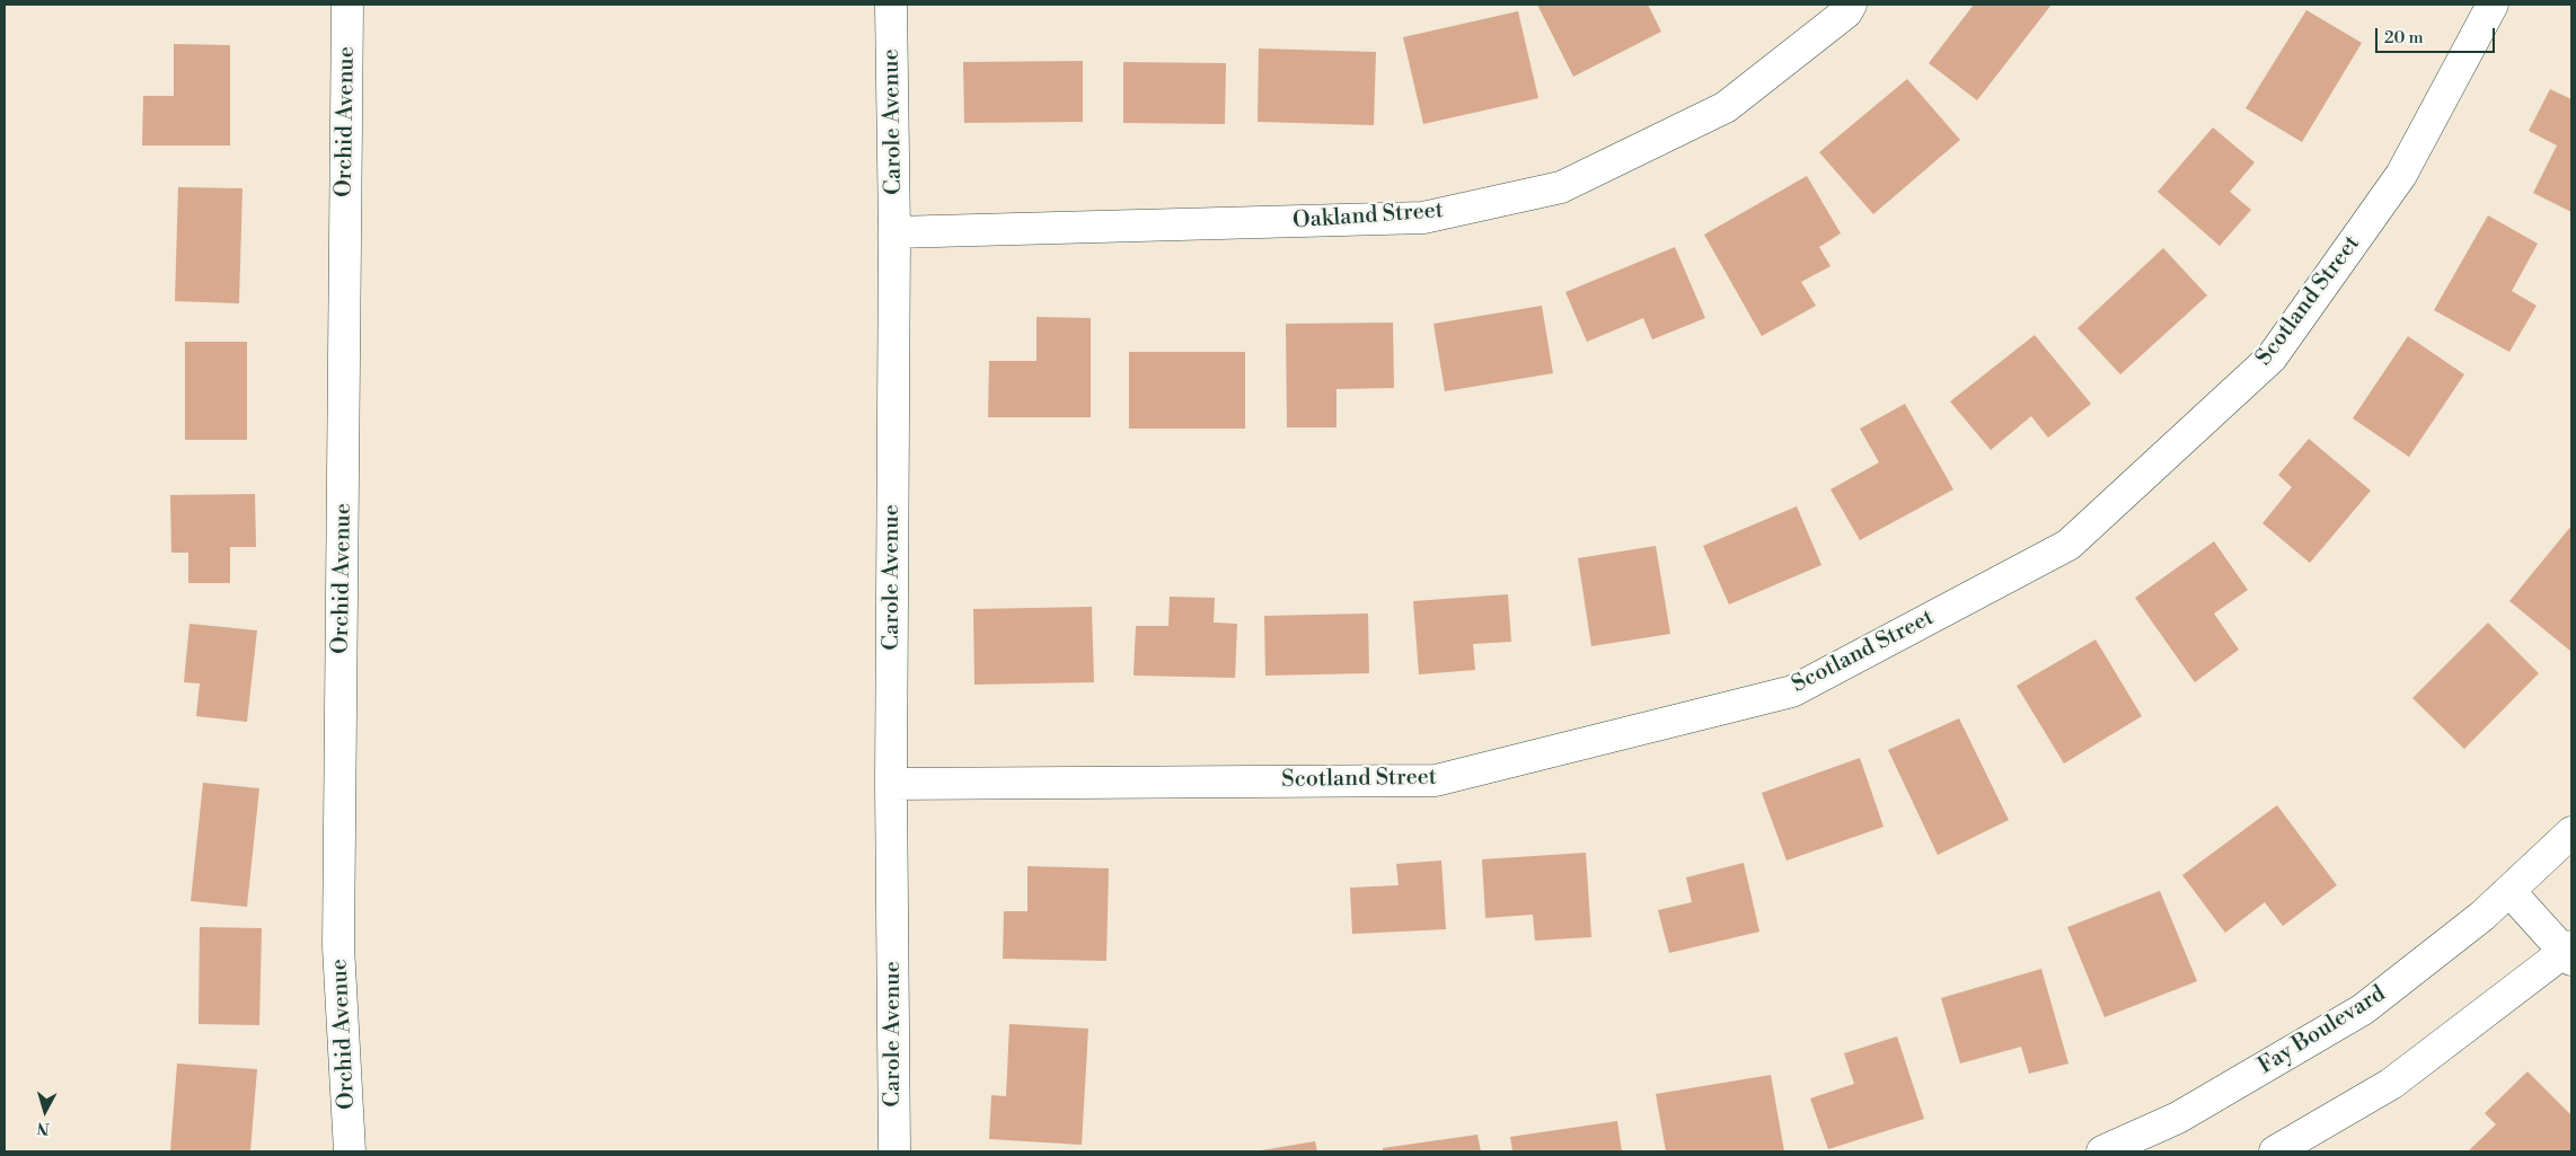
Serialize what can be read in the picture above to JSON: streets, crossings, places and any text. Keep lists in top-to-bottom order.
{
  "streets": {
    "street": [
      "Orchid Avenue",
      "Carole Avenue",
      "Oakland Street",
      "Scotland Street",
      "Fay Boulevard"
    ]
  },
  "crossings": [
    ["Carole Avenue", "Oakland Street"],
    ["Carole Avenue", "Scotland Street"]
  ],
  "scale_bar": "20 m",
  "north": "bottom"
}
